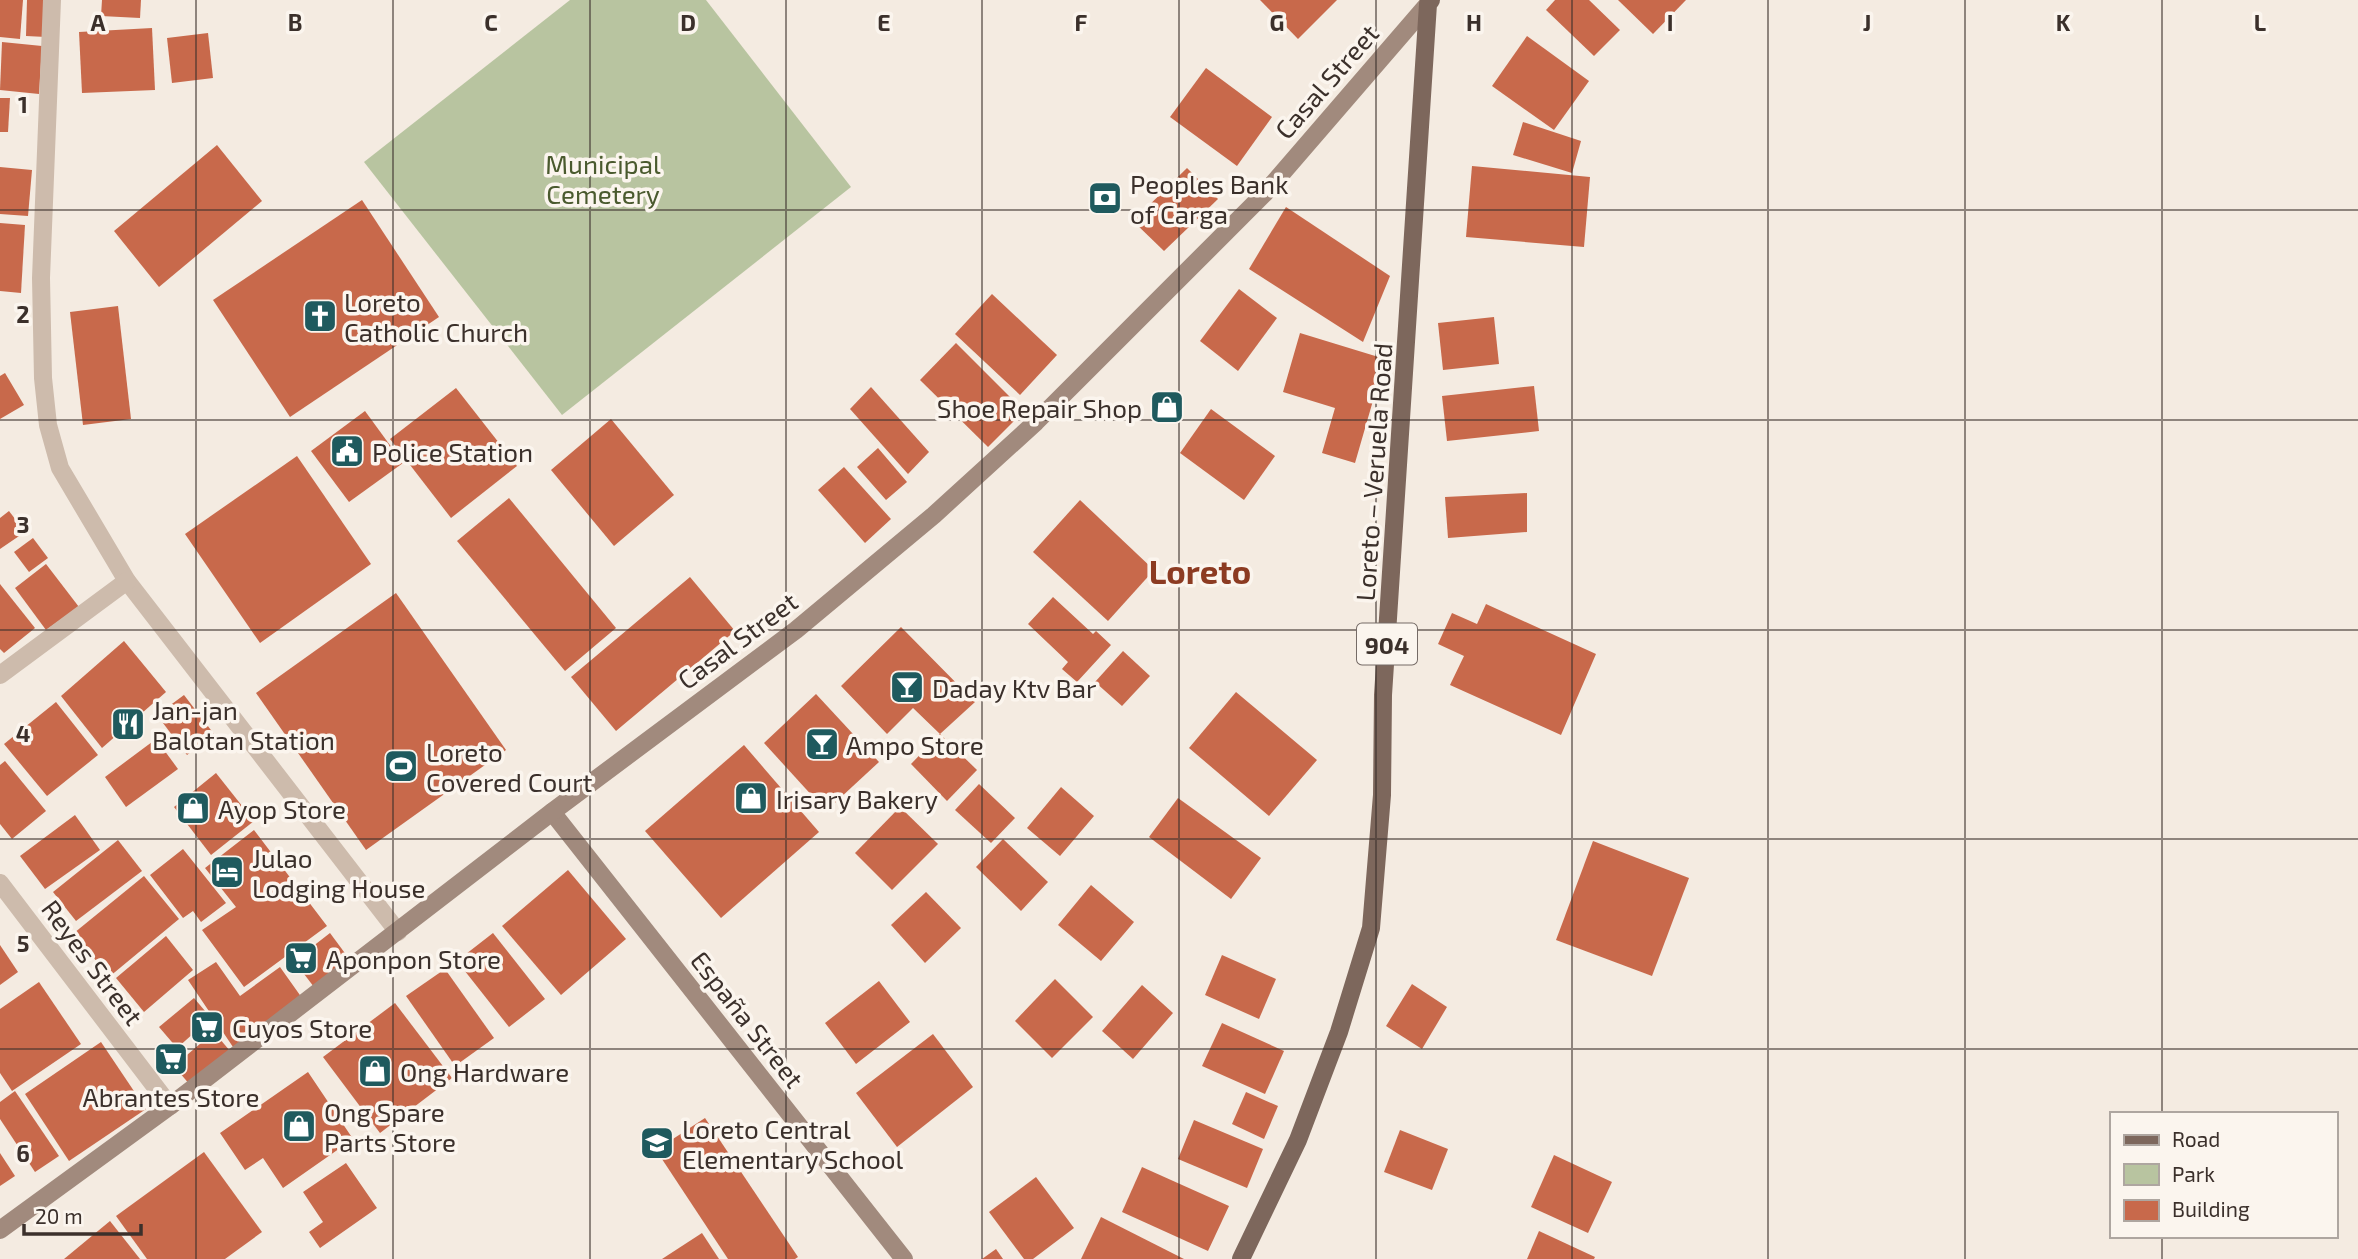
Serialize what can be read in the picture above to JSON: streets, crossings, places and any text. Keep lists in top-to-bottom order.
{
  "streets": {
    "main road": ["Loreto – Veruela Road", "904"],
    "street": ["Casal Street", "Reyes Street", "España Street"]
  },
  "crossings": [
    ["Casal Street", "Loreto – Veruela Road"],
    ["Casal Street", "Reyes Street"],
    ["Casal Street", "España Street"]
  ],
  "districts": ["Loreto"],
  "parks": ["Municipal Cemetery"],
  "places": {
    "bank": ["Peoples Bank of Carga"],
    "church": ["Loreto Catholic Church"],
    "shop": [
      "Shoe Repair Shop",
      "Irisary Bakery",
      "Ayop Store",
      "Ong Hardware",
      "Ong Spare Parts Store"
    ],
    "public building": ["Police Station"],
    "bar": ["Daday Ktv Bar", "Ampo Store"],
    "restaurant": ["Jan-jan Balotan Station"],
    "sports": ["Loreto Covered Court"],
    "hotel": ["Julao Lodging House"],
    "supermarket": ["Aponpon Store", "Cuyos Store", "Abrantes Store"],
    "school or university": ["Loreto Central Elementary School"]
  },
  "legend": ["Road", "Park", "Building"],
  "scale_bar": "20 m",
  "grid": {
    "columns": [
      "A",
      "B",
      "C",
      "D",
      "E",
      "F",
      "G",
      "H",
      "I",
      "J",
      "K",
      "L"
    ],
    "rows": [
      "1",
      "2",
      "3",
      "4",
      "5",
      "6"
    ]
  }
}
